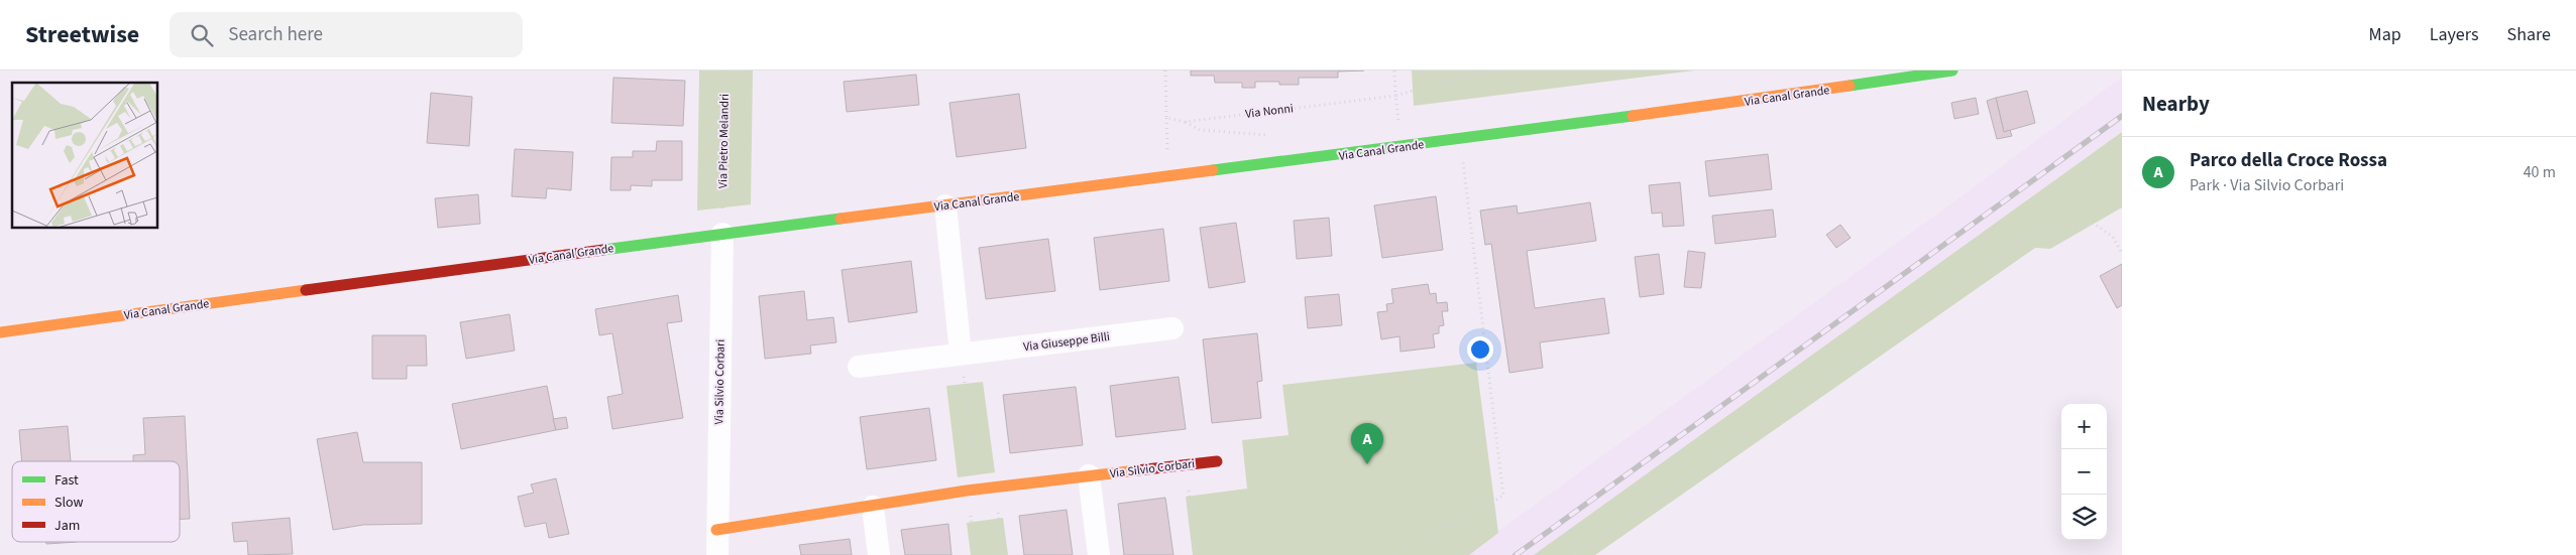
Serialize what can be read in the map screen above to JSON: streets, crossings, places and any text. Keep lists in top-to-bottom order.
{
  "streets": {
    "main road": ["Via Canal Grande", "Via Silvio Corbari"],
    "street": ["Via Giuseppe Billi"],
    "path": ["Via Nonni", "Via Pietro Melandri"]
  },
  "crossings": [
    ["Via Canal Grande", "Via Silvio Corbari"]
  ],
  "legend": ["Fast", "Slow", "Jam"],
  "page": {
    "header": "Streetwise",
    "search": "Search here",
    "nav": ["Map", "Layers", "Share"],
    "heading": "Nearby",
    "list": [
      {
        "mark": "A",
        "name": "Parco della Croce Rossa",
        "note": "Park · Via Silvio Corbari",
        "value": "40 m"
      }
    ],
    "map_buttons": ["+", "−"],
    "pins": "A"
  }
}
